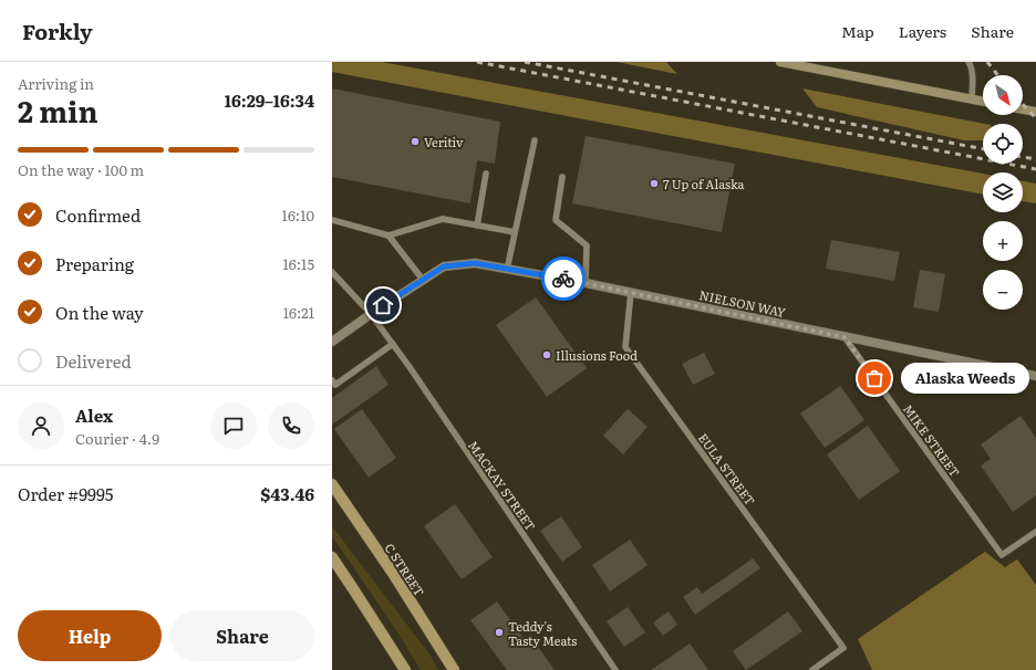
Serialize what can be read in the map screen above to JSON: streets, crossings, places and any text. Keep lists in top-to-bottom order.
{
  "streets": {
    "main road": ["C STREET"],
    "street": ["NIELSON WAY"],
    "lane": ["MIKE STREET", "EULA STREET", "MACKAY STREET"]
  },
  "crossings": [
    ["NIELSON WAY", "MIKE STREET"],
    ["NIELSON WAY", "EULA STREET"]
  ],
  "places": [
    "Veritiv",
    "7 Up of Alaska",
    "Illusions Food",
    "Alaska Weeds",
    "Teddy's Tasty Meats"
  ],
  "north": "bottom right",
  "page": {
    "header": "Forkly",
    "nav": ["Map", "Layers", "Share"],
    "heading": ["2 min", "Arriving in", "16:29–16:34"],
    "panel": [
      "Alex",
      "Courier · 4.9",
      "Order #9995",
      "$43.46"
    ],
    "map_buttons": ["+", "−"],
    "bar": "On the way · 100 m",
    "list": [
      ["Confirmed", "16:10"],
      ["Preparing", "16:15"],
      ["On the way", "16:21"],
      "Delivered"
    ],
    "bubble": "Alaska Weeds",
    "buttons": ["Help", "Share"]
  }
}
